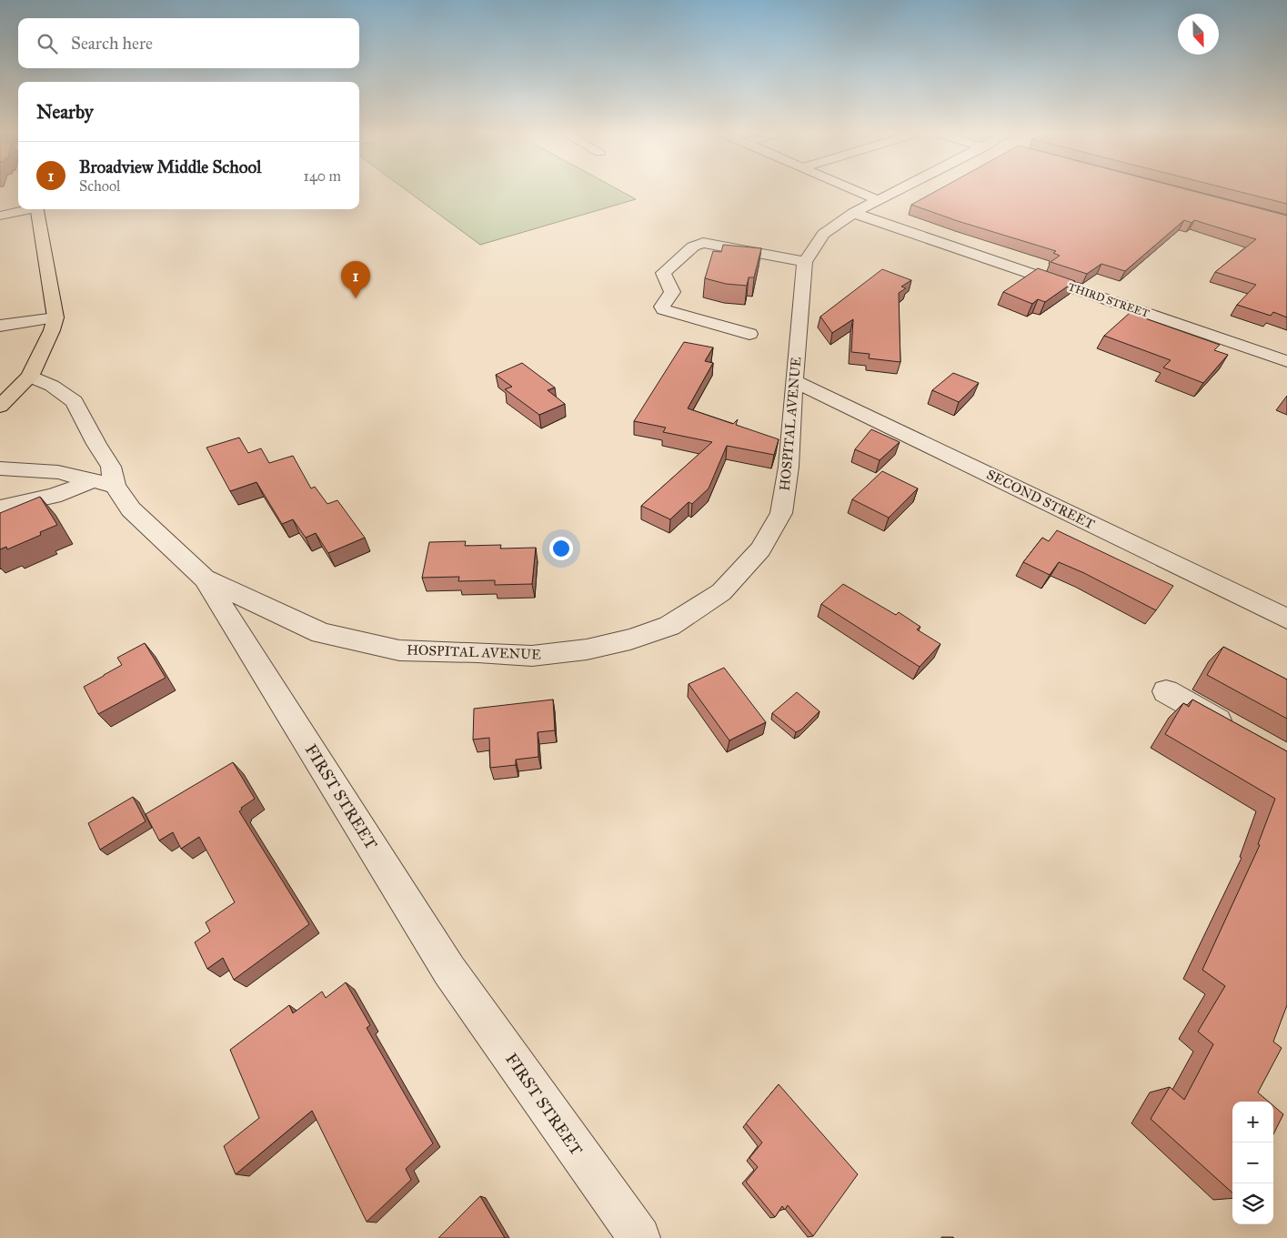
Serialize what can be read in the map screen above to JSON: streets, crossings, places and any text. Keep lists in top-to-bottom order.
{
  "streets": {
    "street": [
      "THIRD STREET",
      "HOSPITAL AVENUE",
      "SECOND STREET",
      "FIRST STREET"
    ]
  },
  "crossings": [
    ["THIRD STREET", "HOSPITAL AVENUE"],
    ["HOSPITAL AVENUE", "SECOND STREET"],
    ["HOSPITAL AVENUE", "FIRST STREET"]
  ],
  "north": "bottom",
  "page": {
    "search": "Search here",
    "heading": "Nearby",
    "list": [
      {
        "mark": "1",
        "name": "Broadview Middle School",
        "note": "School",
        "value": "140 m"
      }
    ],
    "pins": "1",
    "map_buttons": ["+", "−"]
  }
}
